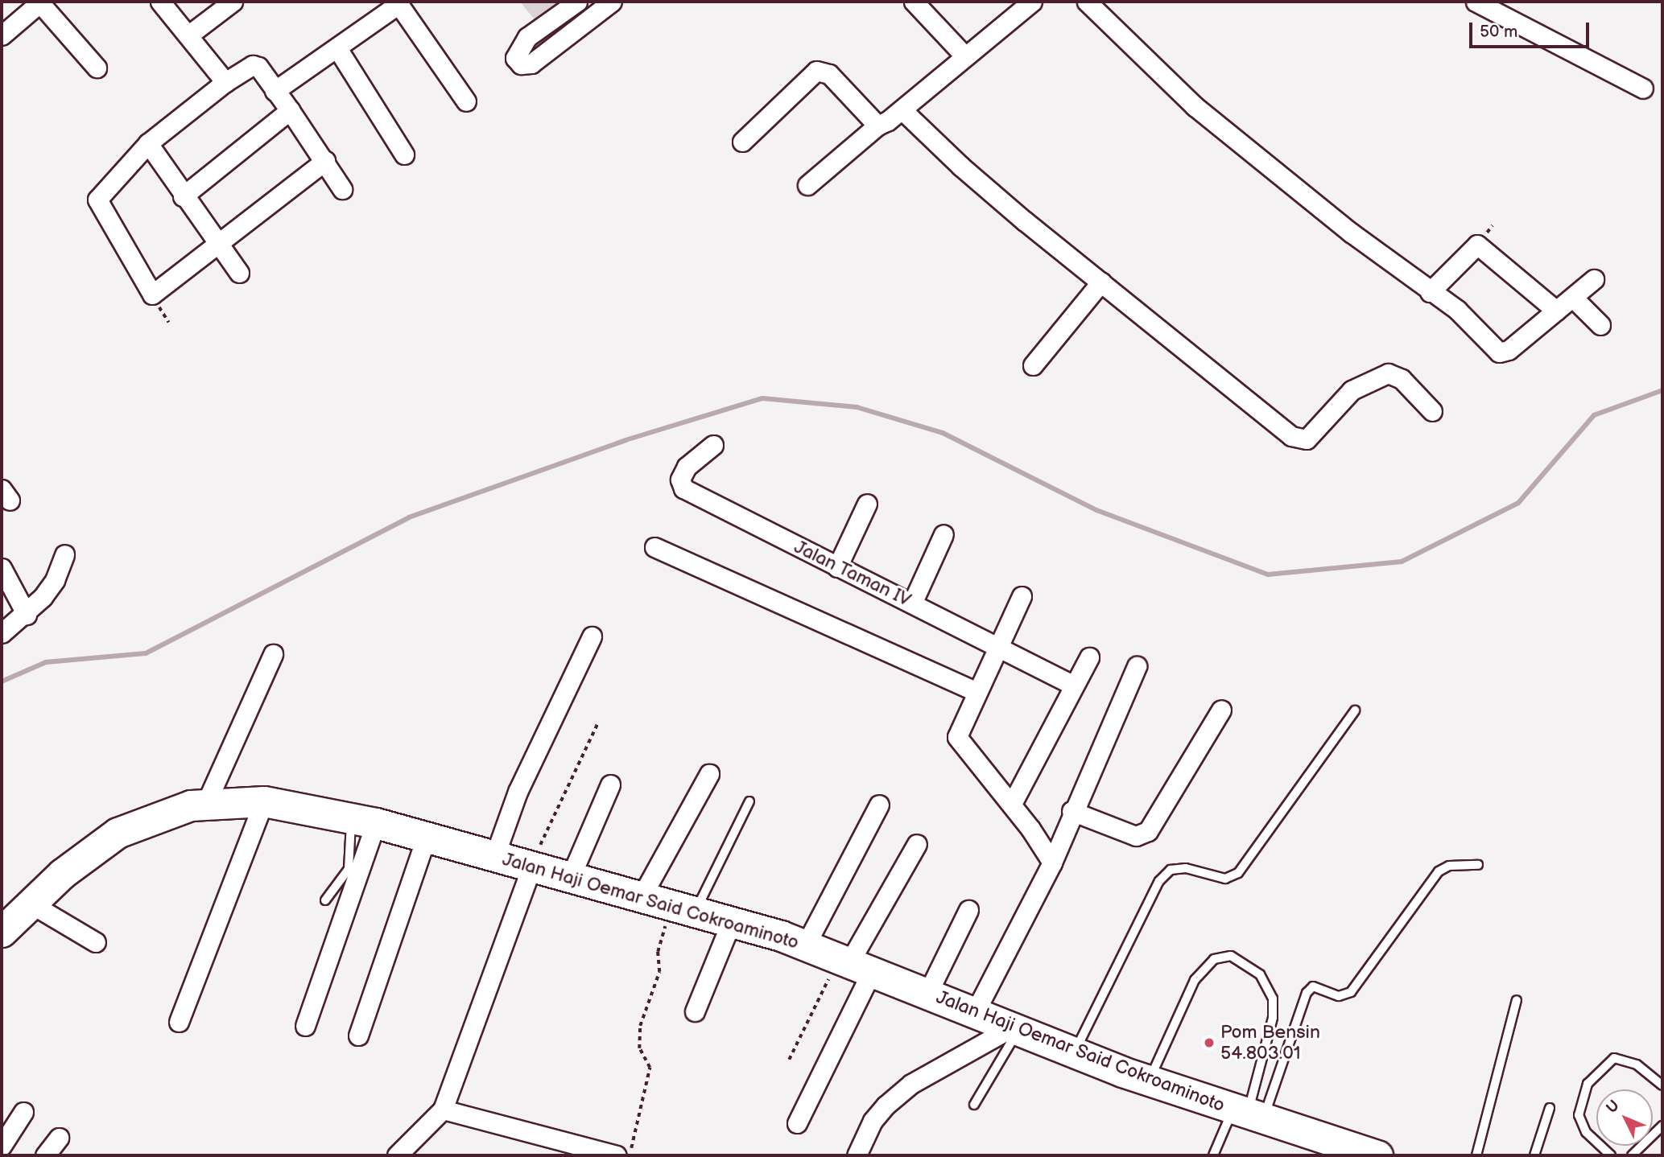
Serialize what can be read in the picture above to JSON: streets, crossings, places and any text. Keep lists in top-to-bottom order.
{
  "streets": {
    "highway": ["Jalan Haji Oemar Said Cokroaminoto"],
    "street": ["Jalan Taman IV"]
  },
  "places": ["Pom Bensin 54.803.01"],
  "scale_bar": "50 m",
  "north": "top left"
}
